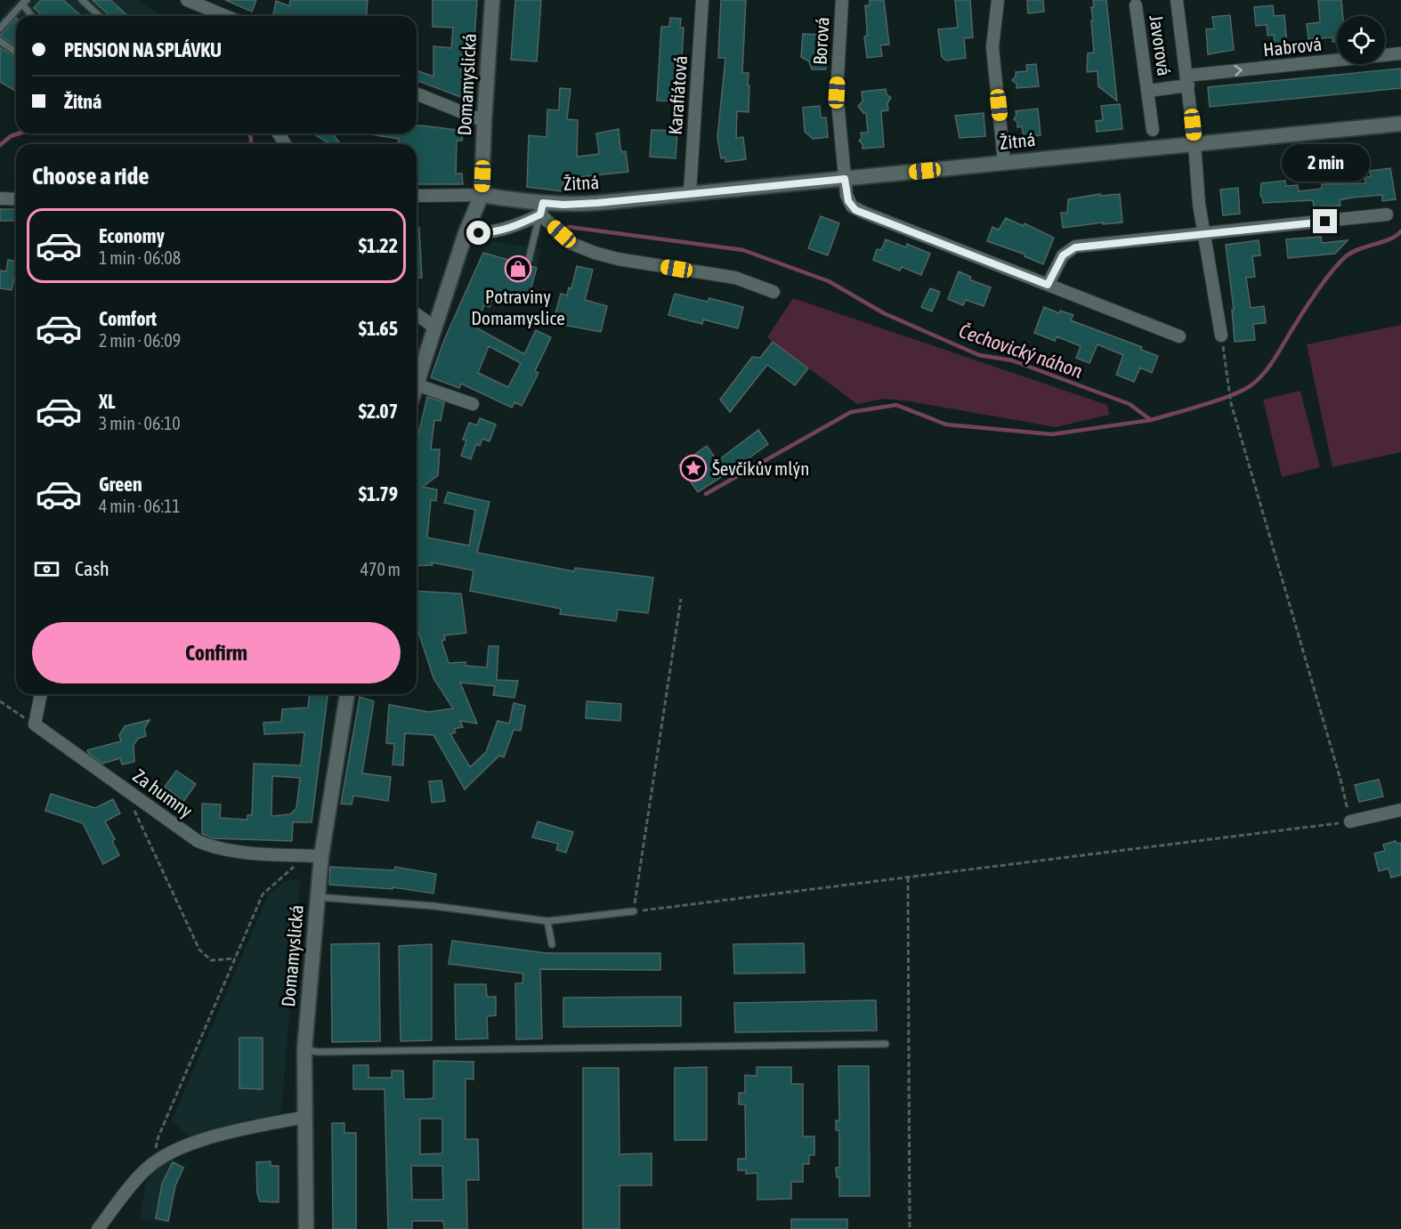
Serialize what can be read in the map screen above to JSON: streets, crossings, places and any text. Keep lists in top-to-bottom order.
{
  "streets": {
    "street": [
      "Borová",
      "Javorová",
      "Habrová",
      "Domamyslická",
      "Karafiátová",
      "Žitná",
      "Za humny"
    ]
  },
  "crossings": [
    ["Borová", "Žitná"],
    ["Javorová", "Habrová"],
    ["Javorová", "Žitná"],
    ["Domamyslická", "Žitná"],
    ["Domamyslická", "Za humny"],
    ["Karafiátová", "Žitná"]
  ],
  "one_way": ["Habrová"],
  "water": ["Čechovický náhon"],
  "places": {
    "shop": ["Potraviny Domamyslice"],
    "place": ["Ševčíkův mlýn"]
  },
  "page": {
    "banner": ["PENSION NA SPLÁVKU", "Žitná"],
    "bubble": "2 min",
    "heading": "Choose a ride",
    "list": [
      {
        "name": "Economy",
        "note": "1 min · 06:08",
        "value": "$1.22"
      },
      {
        "name": "Comfort",
        "note": "2 min · 06:09",
        "value": "$1.65"
      },
      {
        "name": "XL",
        "note": "3 min · 06:10",
        "value": "$2.07"
      },
      {
        "name": "Green",
        "note": "4 min · 06:11",
        "value": "$1.79"
      }
    ],
    "pay": ["Cash", "470 m"],
    "buttons": "Confirm"
  }
}
